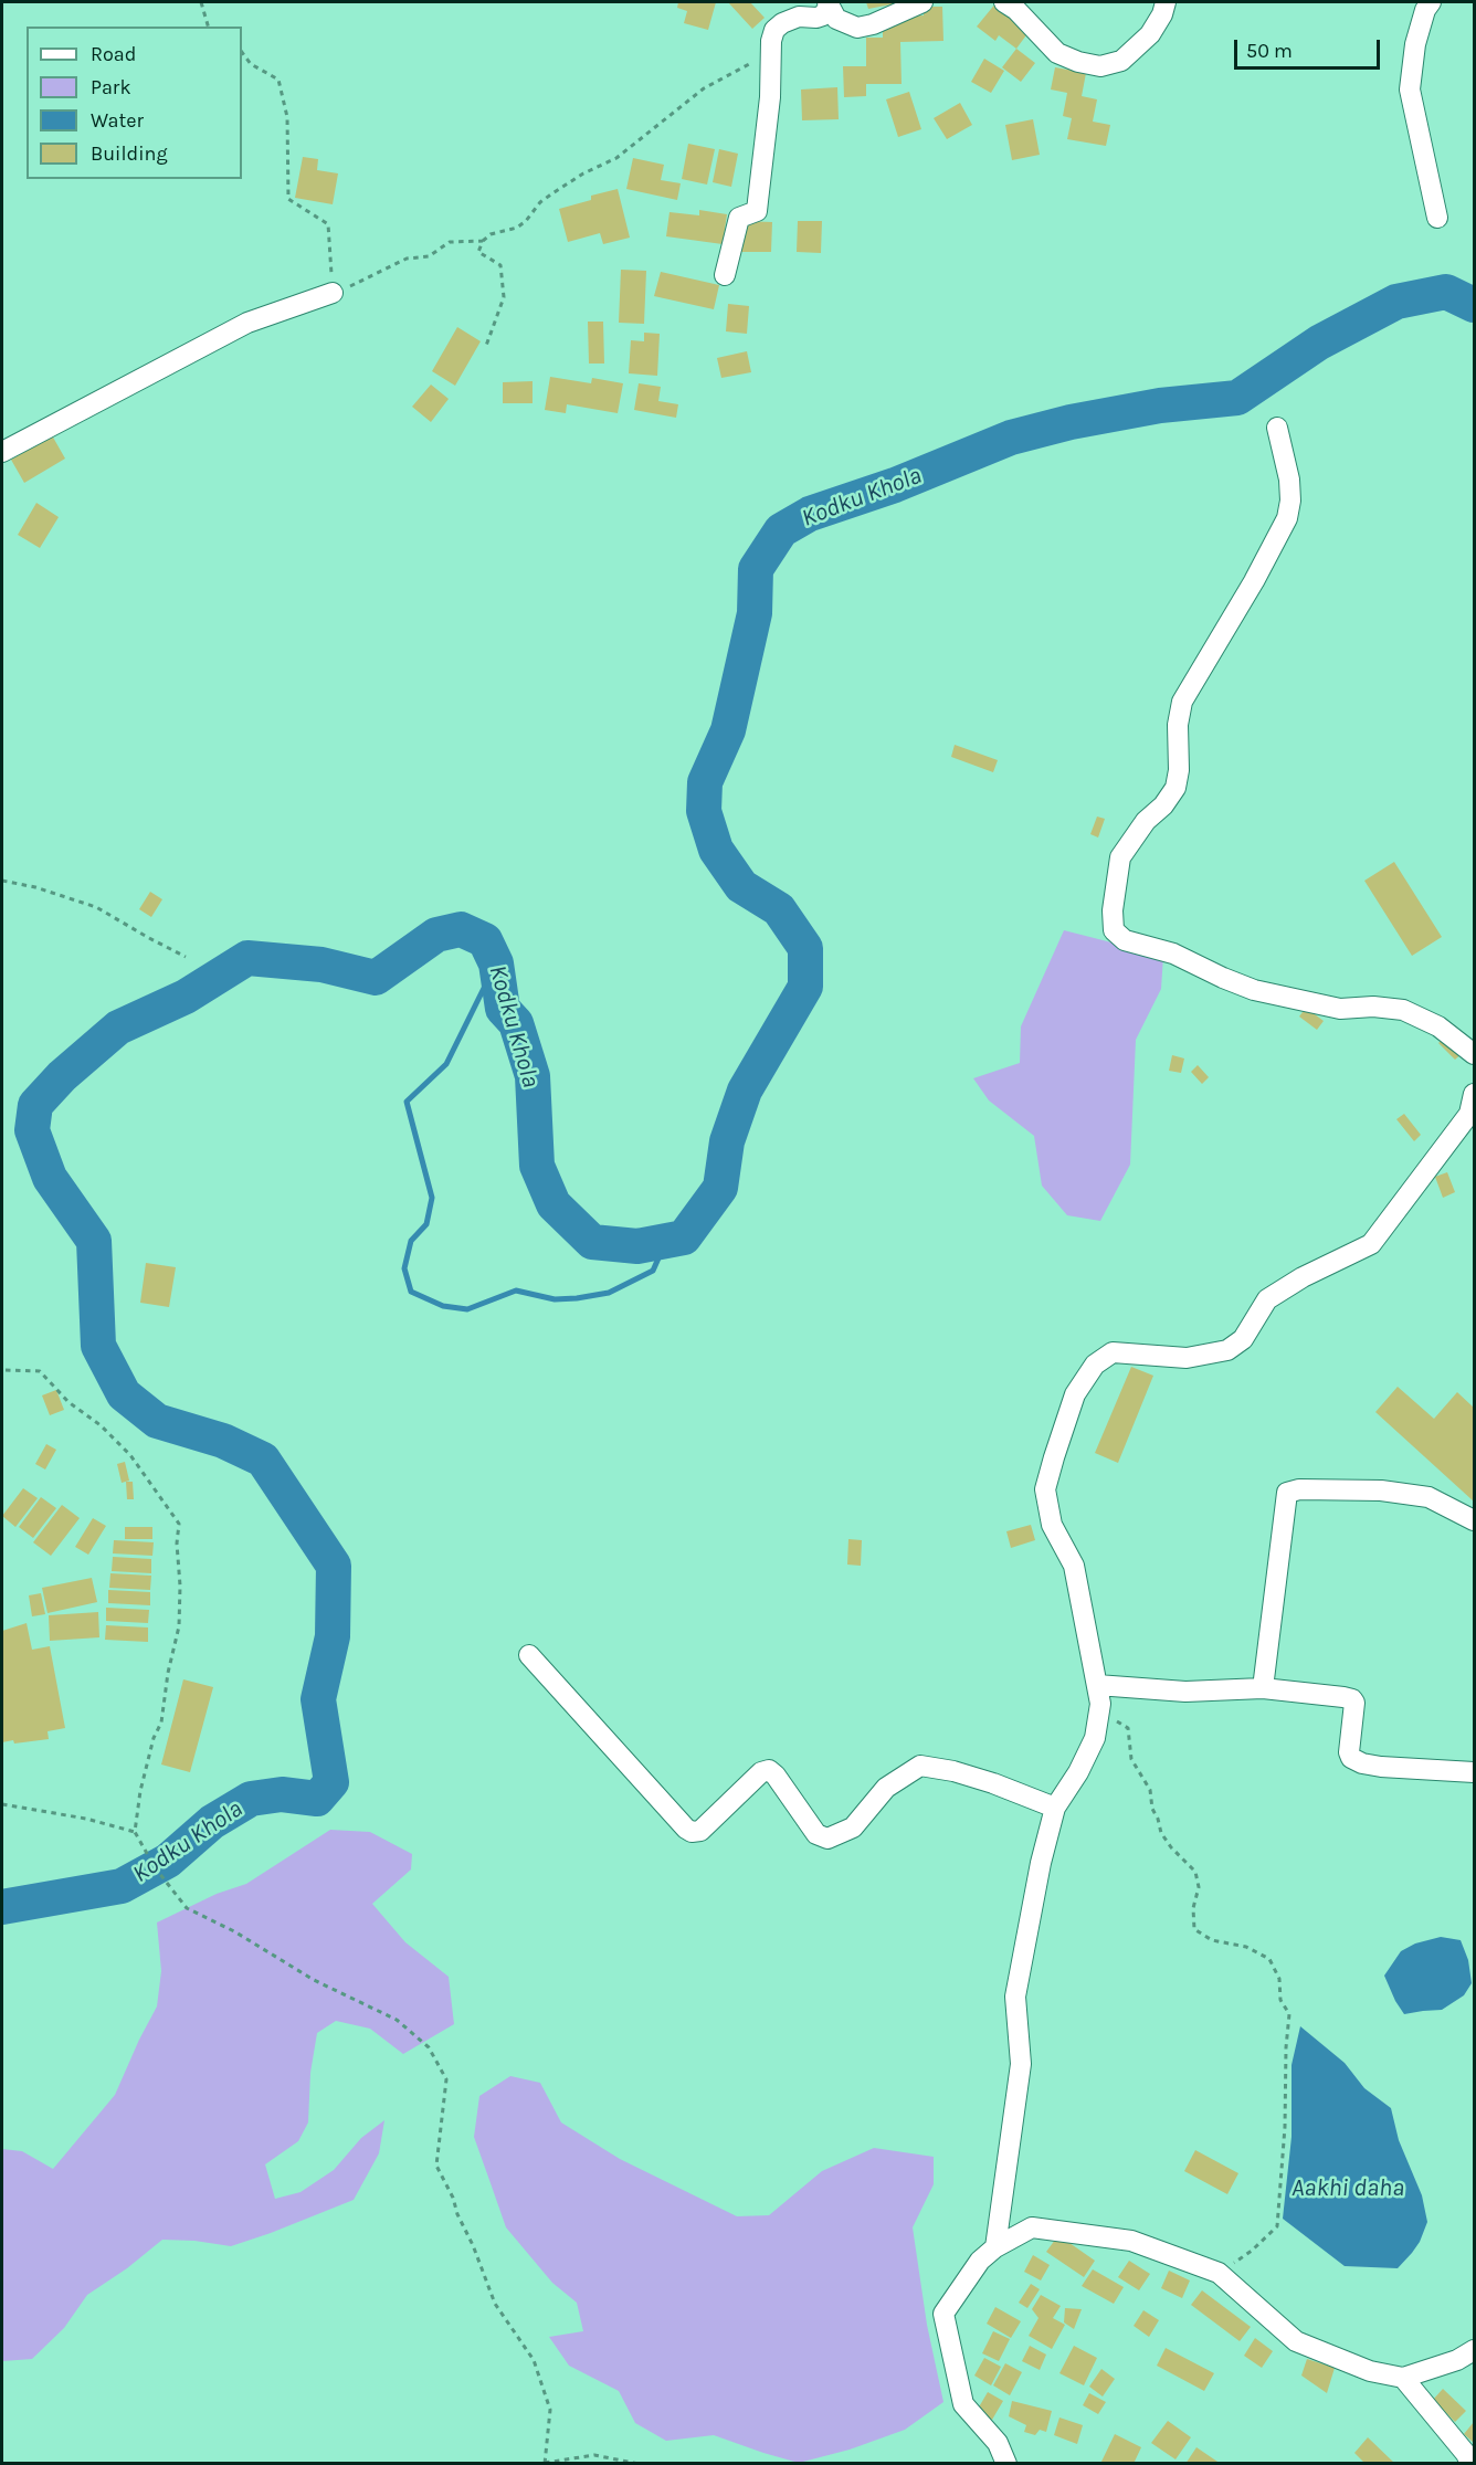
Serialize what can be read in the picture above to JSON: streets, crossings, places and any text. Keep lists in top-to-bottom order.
{
  "water": ["Kodku Khola", "Aakhi daha"],
  "legend": [
    "Road",
    "Park",
    "Water",
    "Building"
  ],
  "scale_bar": "50 m"
}
